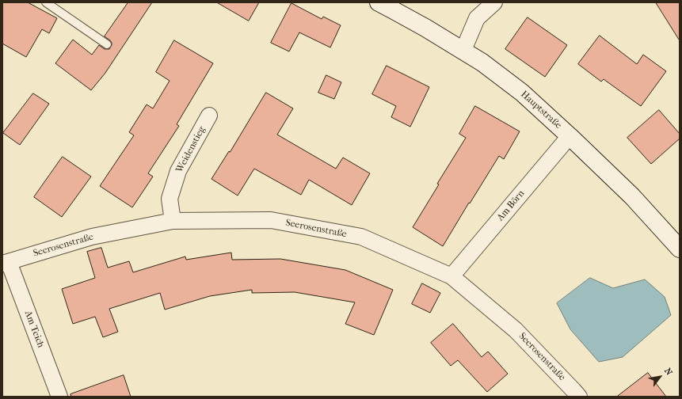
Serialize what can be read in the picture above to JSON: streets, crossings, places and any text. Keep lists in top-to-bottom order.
{
  "streets": {
    "main road": ["Hauptstraße"],
    "street": [
      "Weidenstieg",
      "Am Börn",
      "Seerosenstraße",
      "Am Teich"
    ]
  },
  "crossings": [
    ["Hauptstraße", "Am Börn"],
    ["Weidenstieg", "Seerosenstraße"],
    ["Am Börn", "Seerosenstraße"],
    ["Seerosenstraße", "Am Teich"]
  ],
  "north": "top right"
}
